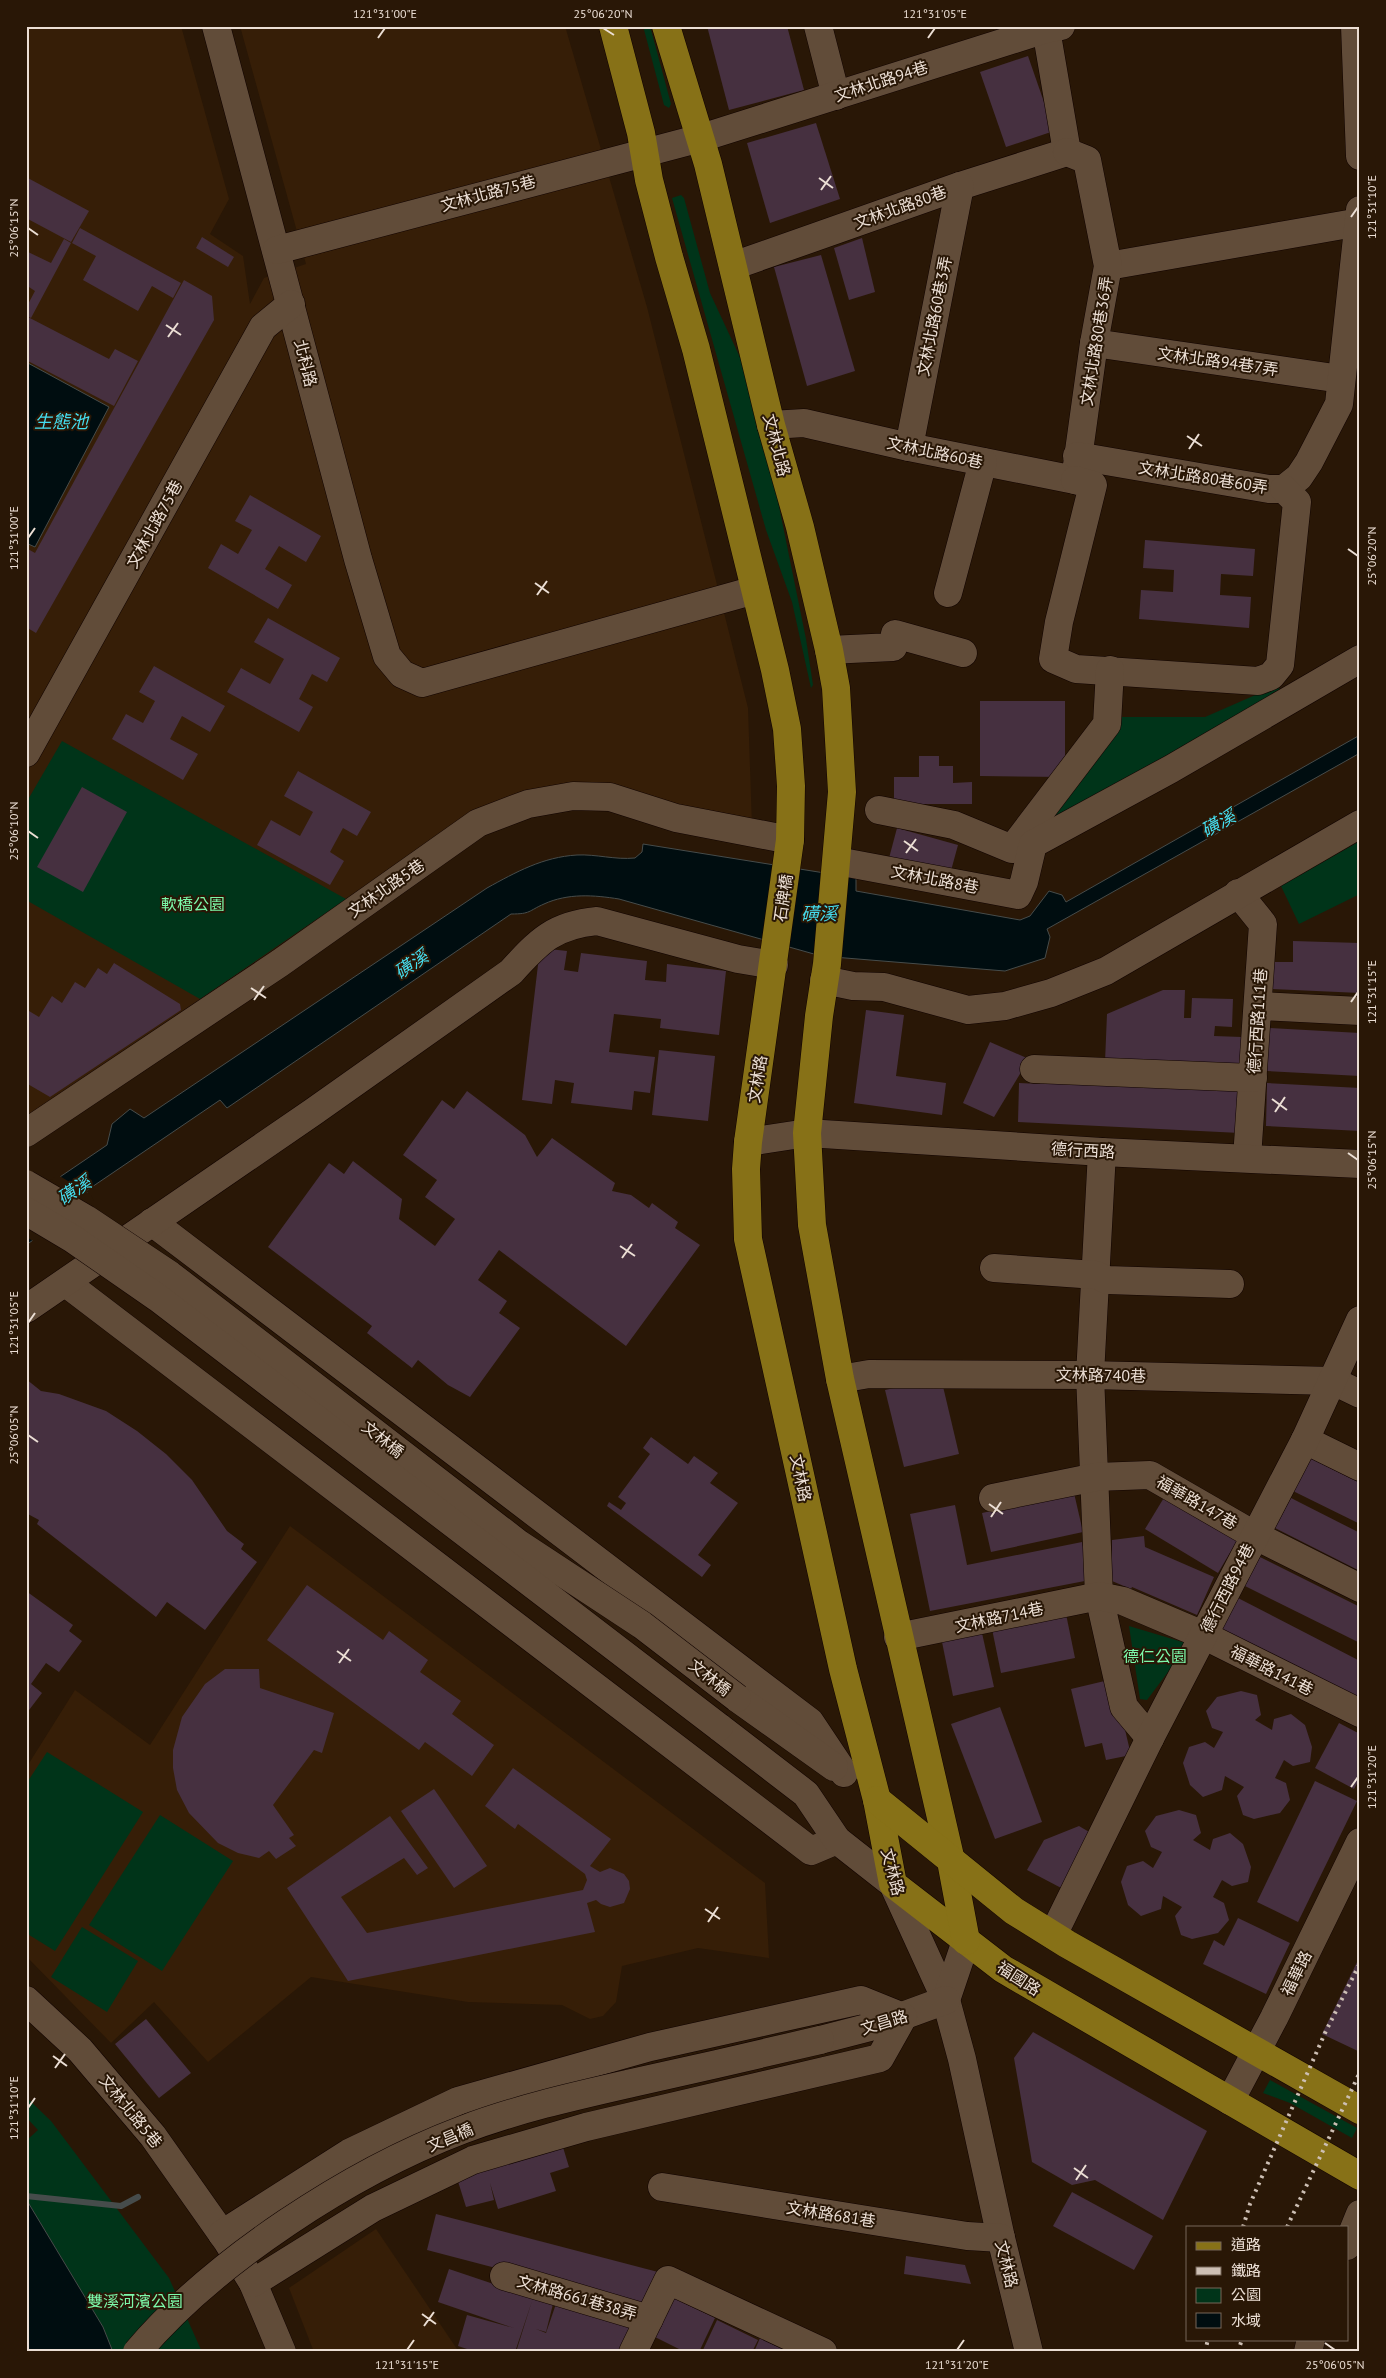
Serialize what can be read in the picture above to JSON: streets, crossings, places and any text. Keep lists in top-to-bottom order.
{
  "streets": {
    "main road": [
      "文林北路",
      "石牌橋",
      "文林路",
      "福國路"
    ],
    "street": [
      "文林北路94巷",
      "文林北路75巷",
      "文林北路80巷",
      "文林北路60巷3弄",
      "文林北路80巷36弄",
      "文林北路94巷7弄",
      "北科路",
      "文林北路60巷",
      "文林北路80巷60弄",
      "文林北路8巷",
      "文林北路5巷",
      "德行西路111巷",
      "德行西路",
      "文林路740巷",
      "文林橋",
      "福華路147巷",
      "德行西路94巷",
      "文林路714巷",
      "福華路141巷",
      "福華路",
      "文昌路",
      "文昌橋",
      "文林路681巷",
      "文林路661巷38弄"
    ]
  },
  "crossings": [
    ["文林北路94巷", "文林北路75巷"],
    ["文林北路94巷", "文林北路"],
    ["文林北路75巷", "北科路"],
    ["文林北路75巷", "文林北路"],
    ["文林北路80巷", "文林北路60巷3弄"],
    ["文林北路80巷", "文林北路80巷36弄"],
    ["文林北路80巷", "文林北路"],
    ["文林北路60巷3弄", "文林北路60巷"],
    ["文林北路80巷36弄", "文林北路94巷7弄"],
    ["文林北路80巷36弄", "文林北路60巷"],
    ["文林北路80巷36弄", "文林北路80巷60弄"],
    ["文林北路94巷7弄", "文林北路80巷60弄"],
    ["文林北路", "文林北路60巷"],
    ["文林北路", "文林北路8巷"],
    ["文林北路60巷", "文林北路80巷60弄"],
    ["文林北路5巷", "石牌橋"],
    ["石牌橋", "文林路"],
    ["德行西路111巷", "德行西路"],
    ["文林路", "德行西路"],
    ["文林路", "福國路"],
    ["文林路", "文昌路"],
    ["文林路", "文林路681巷"],
    ["文林路740巷", "德行西路94巷"],
    ["文林橋", "福國路"],
    ["福華路147巷", "德行西路94巷"],
    ["德行西路94巷", "福華路141巷"],
    ["文林路714巷", "福華路141巷"],
    ["福華路", "福國路"],
    ["文昌路", "文昌橋"]
  ],
  "water": ["生態池", "磺溪"],
  "parks": ["軟橋公園", "德仁公園", "雙溪河濱公園"],
  "legend": [
    "道路",
    "鐵路",
    "公園",
    "水域"
  ],
  "coordinates": [
    "121°31'00\"E",
    "25°06'20\"N",
    "121°31'05\"E",
    "121°31'10\"E",
    "25°06'15\"N",
    "25°06'10\"N",
    "121°31'15\"E",
    "25°06'05\"N",
    "121°31'20\"E"
  ]
}
